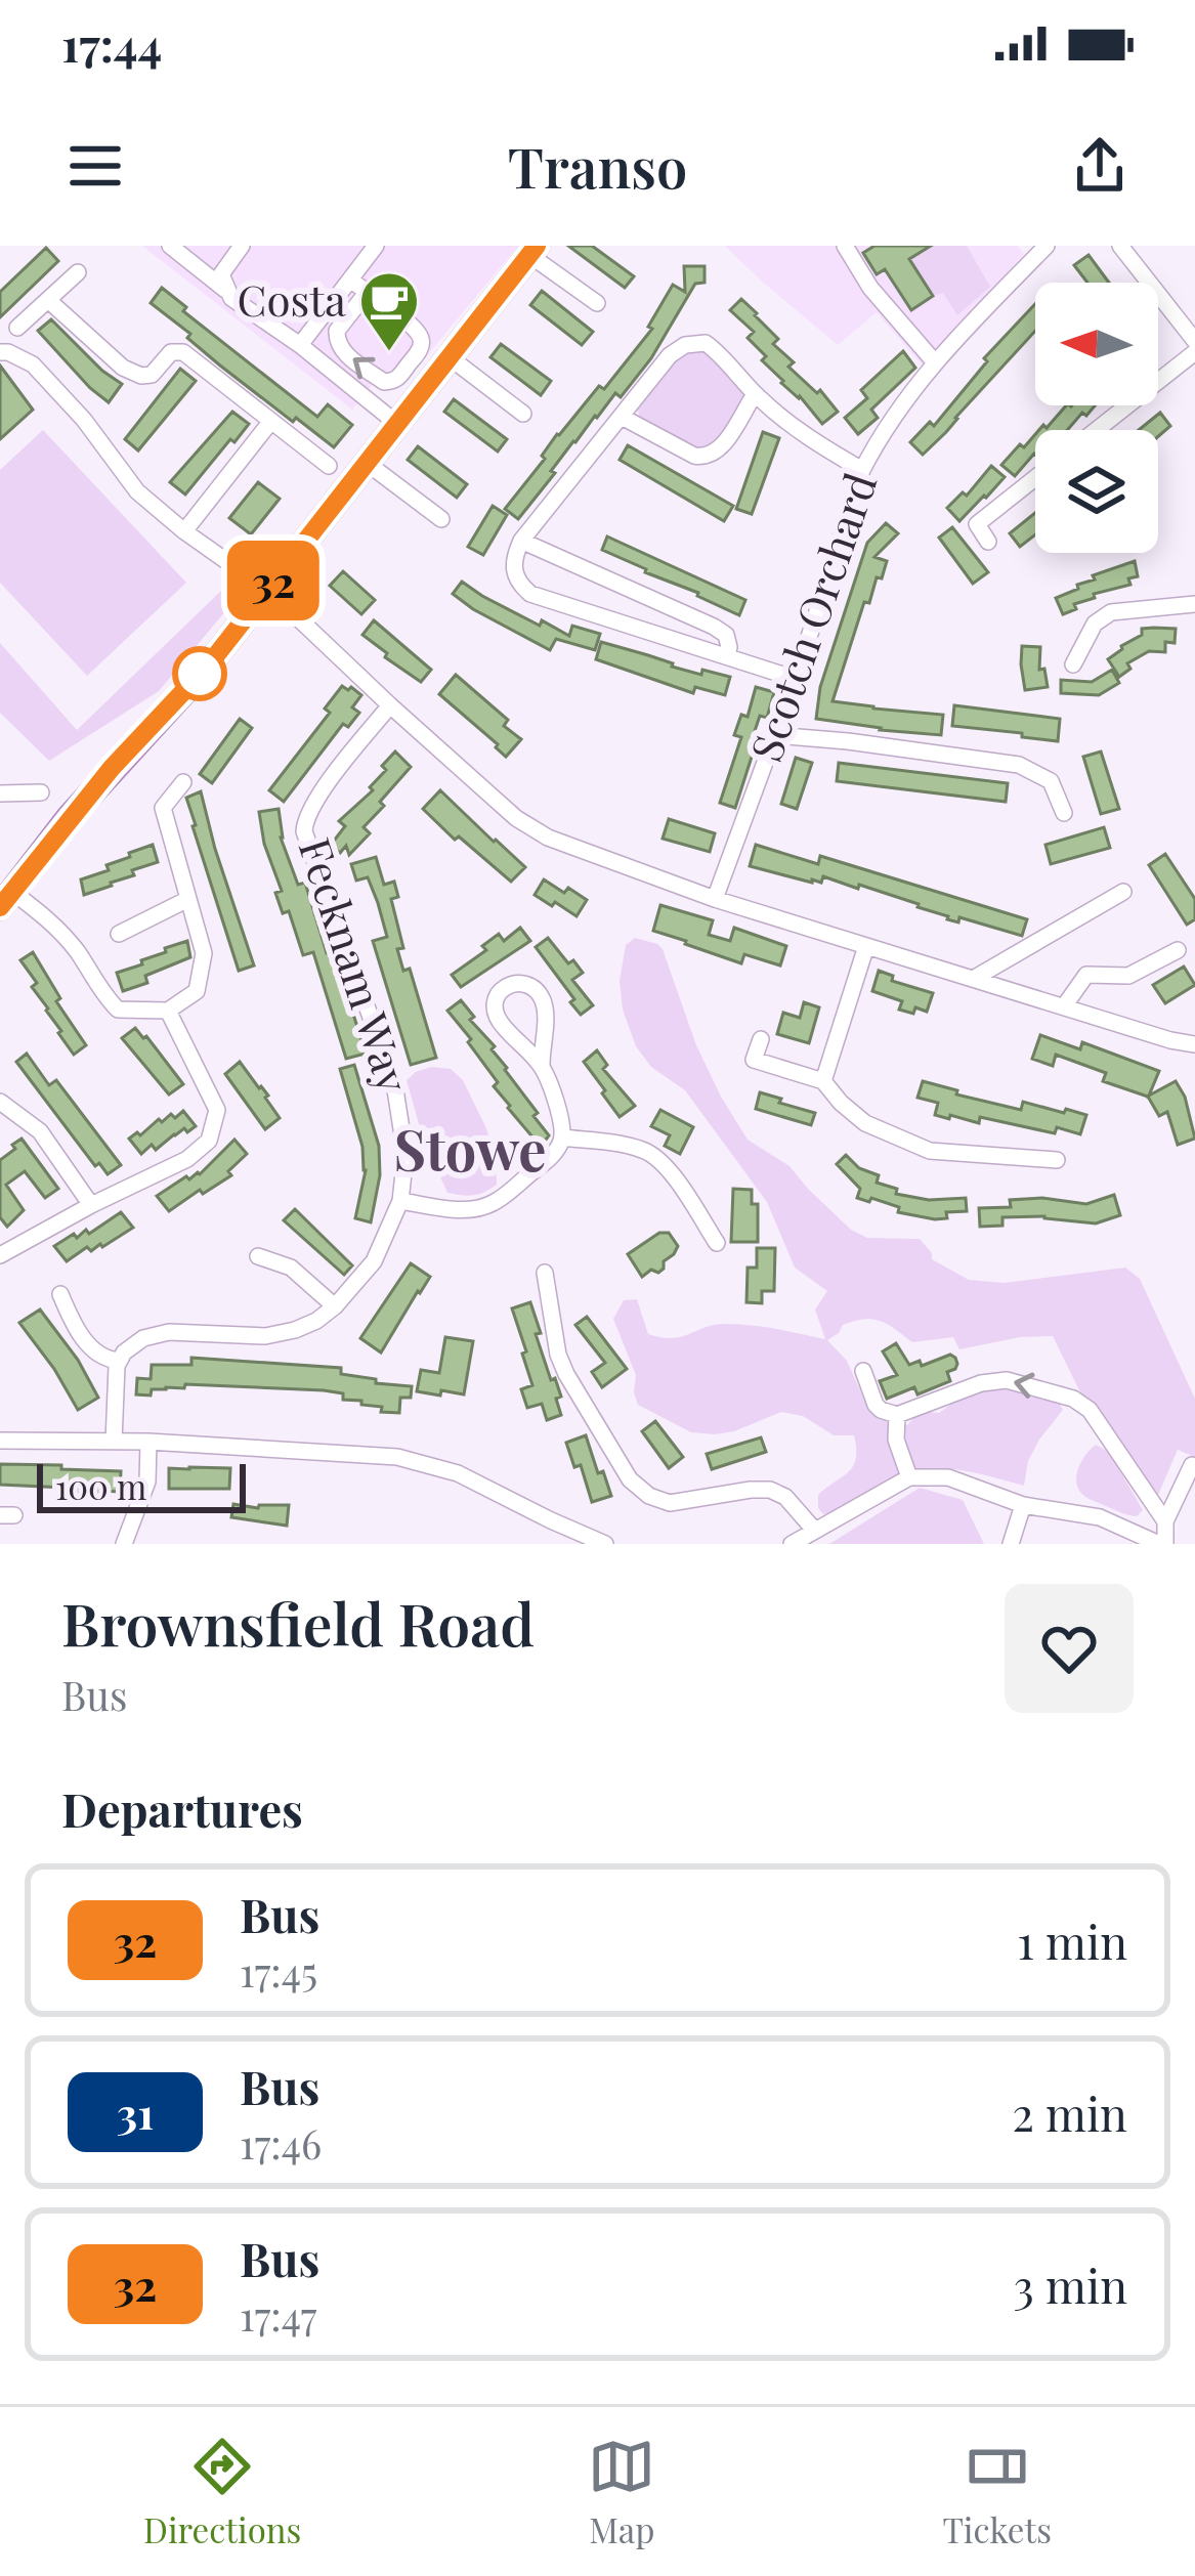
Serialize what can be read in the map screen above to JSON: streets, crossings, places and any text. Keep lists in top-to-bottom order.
{
  "streets": {
    "street": ["Scotch Orchard", "Fecknam Way"]
  },
  "districts": ["Stowe"],
  "places": {
    "cafe": ["Costa"]
  },
  "lines": ["bus line 32"],
  "scale_bar": "100 m",
  "north": "left",
  "page": {
    "status": "17:44",
    "header": "Transo",
    "on_map": "32",
    "scale": "100 m",
    "heading": [
      ["Brownsfield Road", "Bus"],
      "Departures"
    ],
    "list": [
      {
        "mark": "32",
        "name": "Bus",
        "note": "17:45",
        "value": "1 min"
      },
      {
        "mark": "31",
        "name": "Bus",
        "note": "17:46",
        "value": "2 min"
      },
      {
        "mark": "32",
        "name": "Bus",
        "note": "17:47",
        "value": "3 min"
      }
    ],
    "tabs": ["Directions", "Map", "Tickets"]
  }
}
